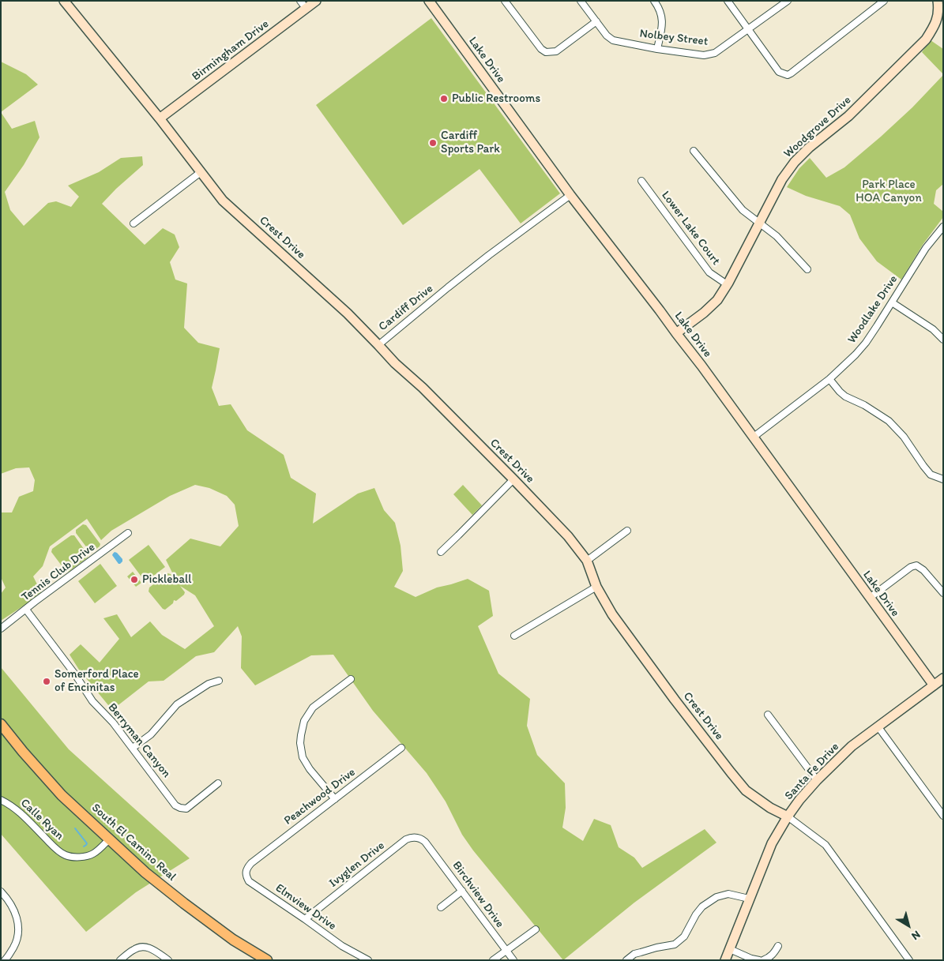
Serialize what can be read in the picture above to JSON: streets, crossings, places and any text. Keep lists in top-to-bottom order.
{
  "streets": {
    "main road": ["South El Camino Real"],
    "street": [
      "Nolbey Street",
      "Birmingham Drive",
      "Lake Drive",
      "Woodgrove Drive",
      "Lower Lake Court",
      "Crest Drive",
      "Cardiff Drive",
      "Woodlake Drive",
      "Tennis Club Drive",
      "Berryman Canyon",
      "Santa Fe Drive",
      "Peachwood Drive",
      "Calle Ryan",
      "Ivyglen Drive",
      "Birchview Drive",
      "Elmview Drive"
    ]
  },
  "crossings": [
    ["Birmingham Drive", "Crest Drive"],
    ["Lake Drive", "Woodgrove Drive"],
    ["Lake Drive", "Cardiff Drive"],
    ["Lake Drive", "Woodlake Drive"],
    ["Lake Drive", "Santa Fe Drive"],
    ["Woodgrove Drive", "Lower Lake Court"],
    ["Crest Drive", "Cardiff Drive"],
    ["Crest Drive", "Santa Fe Drive"],
    ["Tennis Club Drive", "Berryman Canyon"],
    ["Peachwood Drive", "Elmview Drive"],
    ["Calle Ryan", "South El Camino Real"],
    ["Ivyglen Drive", "Birchview Drive"],
    ["Ivyglen Drive", "Elmview Drive"]
  ],
  "parks": ["Park Place HOA Canyon"],
  "places": [
    "Public Restrooms",
    "Cardiff Sports Park",
    "Pickleball",
    "Somerford Place of Encinitas"
  ],
  "north": "bottom right"
}
